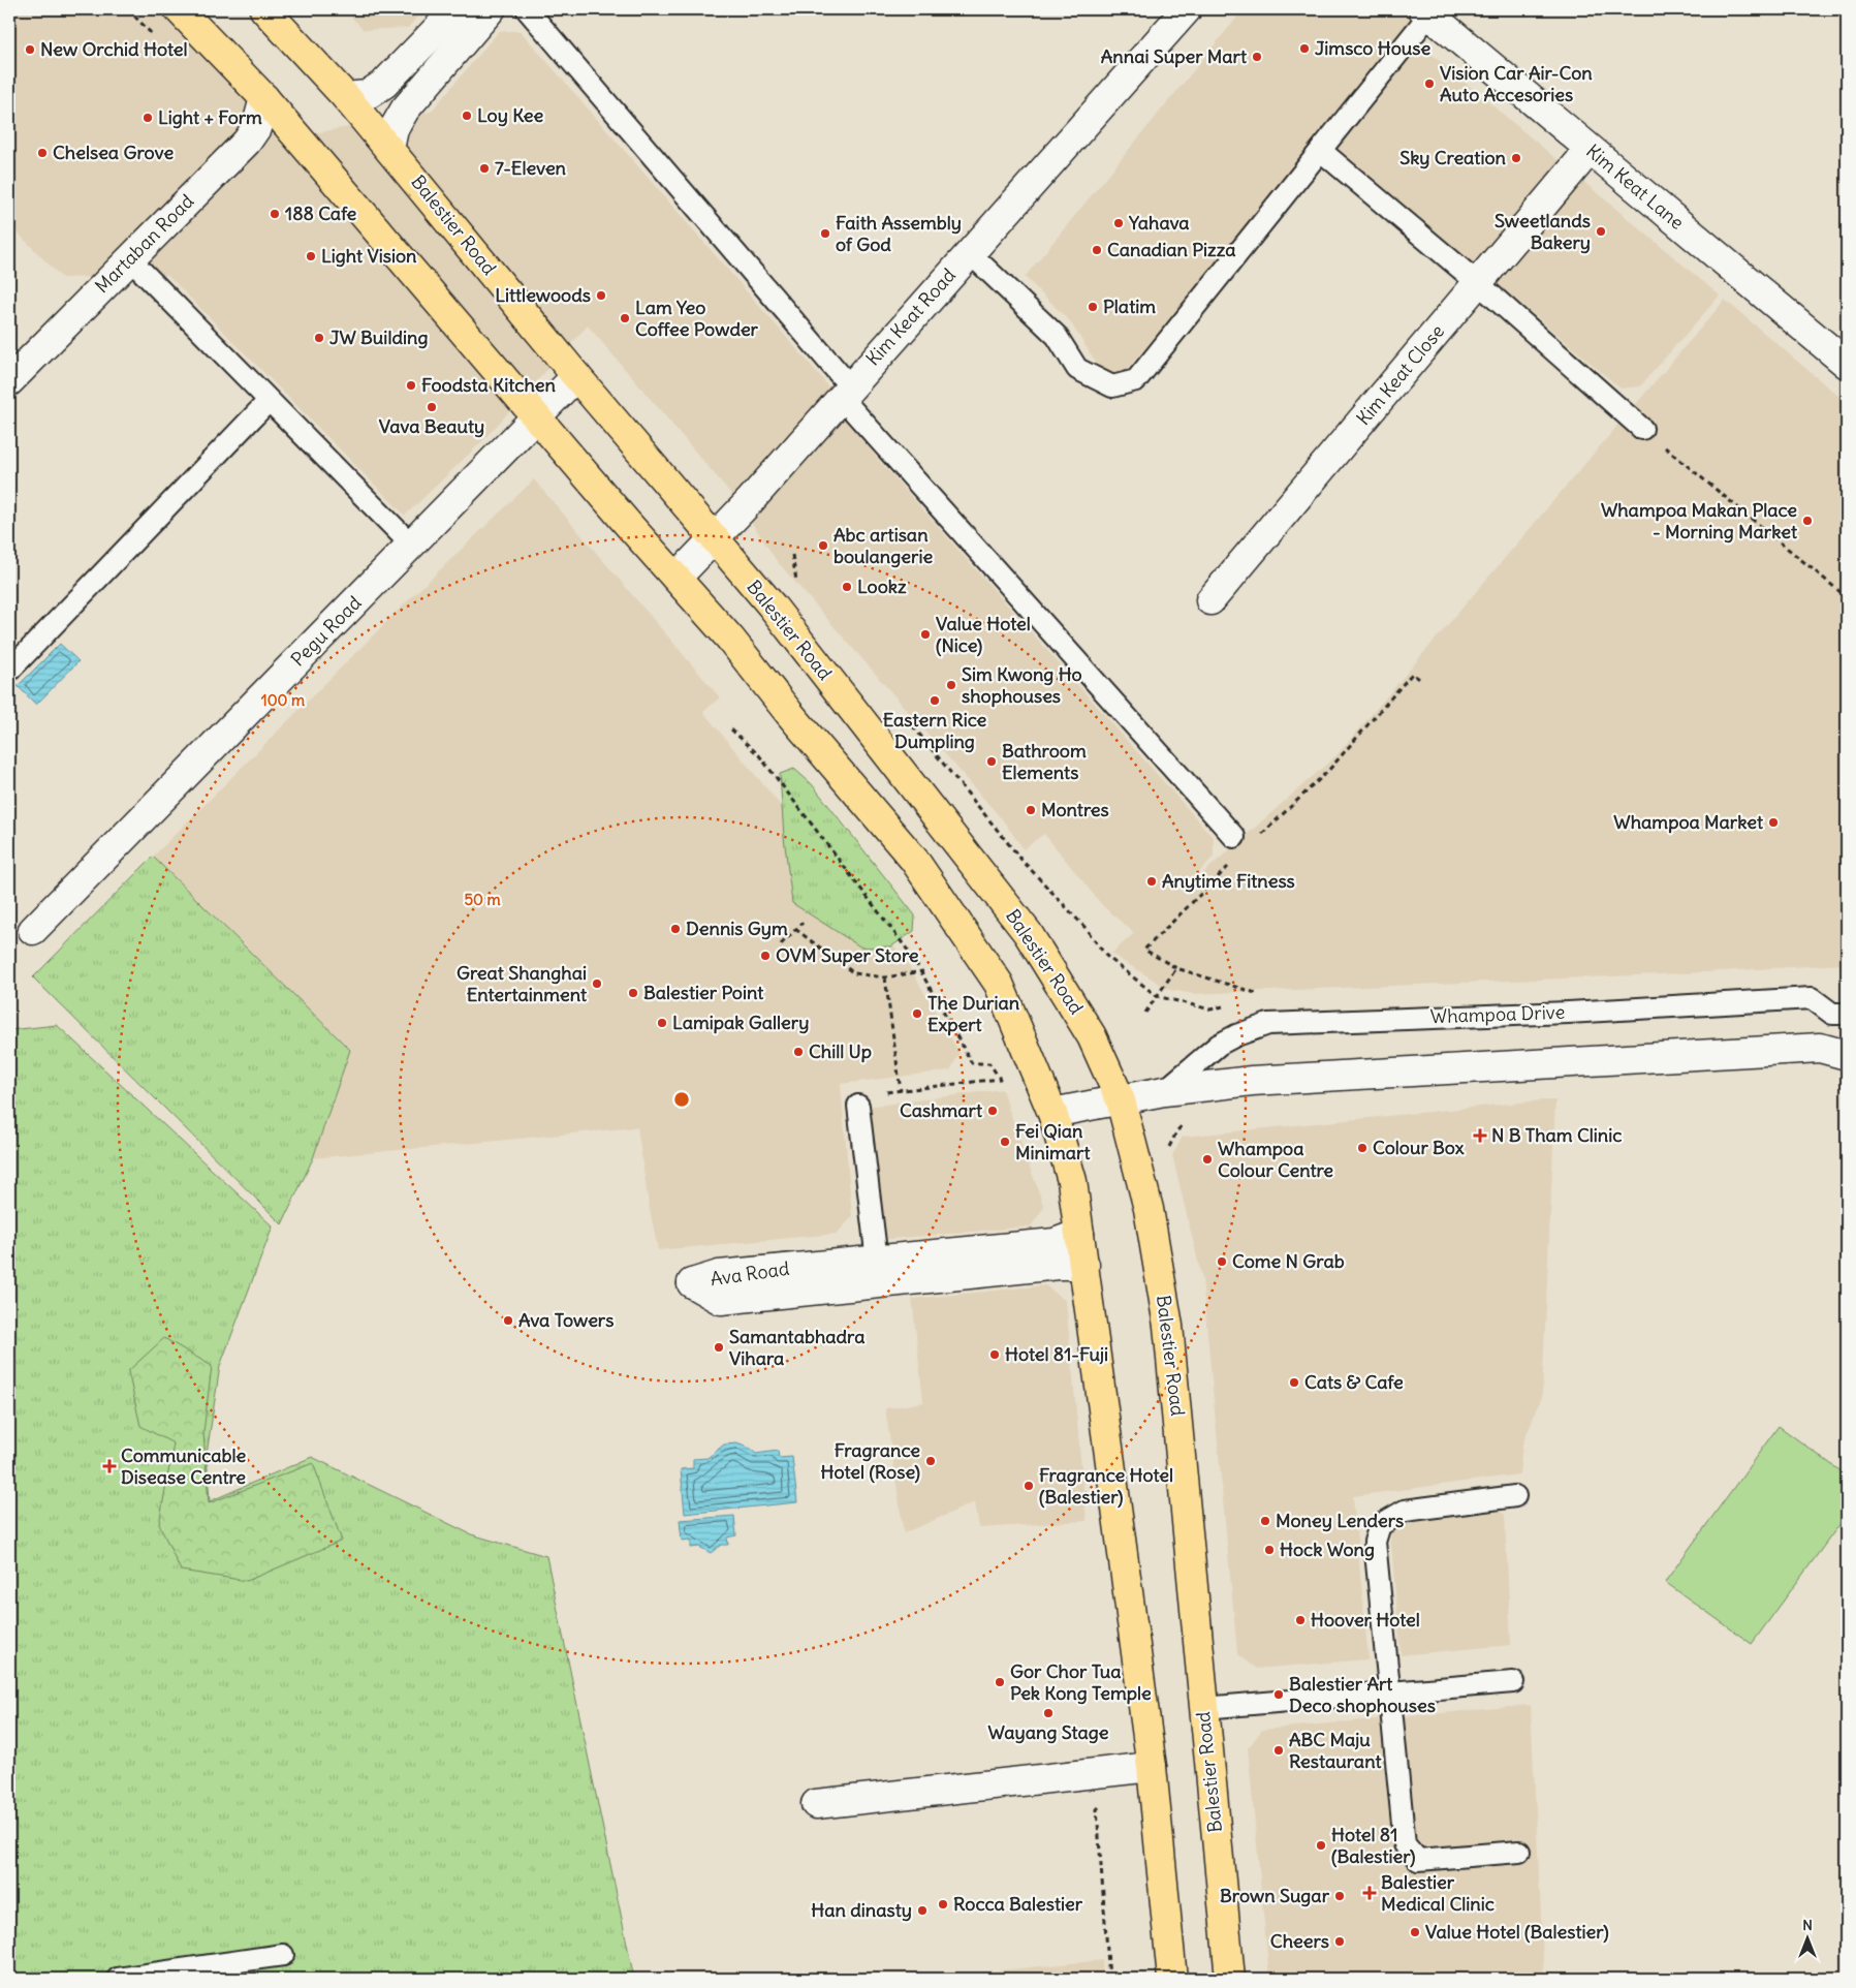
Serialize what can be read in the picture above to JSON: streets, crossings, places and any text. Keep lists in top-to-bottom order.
{
  "streets": {
    "main road": ["Balestier Road"],
    "street": [
      "Kim Keat Lane",
      "Martaban Road",
      "Kim Keat Road",
      "Kim Keat Close",
      "Pegu Road",
      "Whampoa Drive",
      "Ava Road"
    ]
  },
  "crossings": [
    ["Kim Keat Lane", "Kim Keat Close"],
    ["Balestier Road", "Kim Keat Road"],
    ["Balestier Road", "Pegu Road"],
    ["Balestier Road", "Whampoa Drive"]
  ],
  "places": {
    "other": [
      "Jimsco House",
      "New Orchid Hotel",
      "Annai Super Mart",
      "Vision Car Air-Con Auto Accesories",
      "Loy Kee",
      "Light + Form",
      "Chelsea Grove",
      "Sky Creation",
      "7-Eleven",
      "188 Cafe",
      "Yahava",
      "Sweetlands Bakery",
      "Faith Assembly of God",
      "Canadian Pizza",
      "Light Vision",
      "Littlewoods",
      "Platim",
      "Lam Yeo Coffee Powder",
      "JW Building",
      "Foodsta Kitchen",
      "Vava Beauty",
      "Whampoa Makan Place - Morning Market",
      "Abc artisan boulangerie",
      "Lookz",
      "Value Hotel (Nice)",
      "Sim Kwong Ho shophouses",
      "Eastern Rice Dumpling",
      "Bathroom Elements",
      "Montres",
      "Whampoa Market",
      "Anytime Fitness",
      "Dennis Gym",
      "OVM Super Store",
      "Great Shanghai Entertainment",
      "Balestier Point",
      "The Durian Expert",
      "Lamipak Gallery",
      "Chill Up",
      "Cashmart",
      "Fei Qian Minimart",
      "Colour Box",
      "Whampoa Colour Centre",
      "Come N Grab",
      "Ava Towers",
      "Samantabhadra Vihara",
      "Hotel 81-Fuji",
      "Cats & Cafe",
      "Fragrance Hotel (Rose)",
      "Fragrance Hotel (Balestier)",
      "Money Lenders",
      "Hock Wong",
      "Hoover Hotel",
      "Gor Chor Tua Pek Kong Temple",
      "Balestier Art Deco shophouses",
      "Wayang Stage",
      "ABC Maju Restaurant",
      "Hotel 81 (Balestier)",
      "Brown Sugar",
      "Rocca Balestier",
      "Han dinasty",
      "Value Hotel (Balestier)",
      "Cheers"
    ],
    "health": ["N B Tham Clinic", "Communicable Disease Centre", "Balestier Medical Clinic"]
  },
  "north": "top",
  "rings": ["100 m", "50 m"]
}
